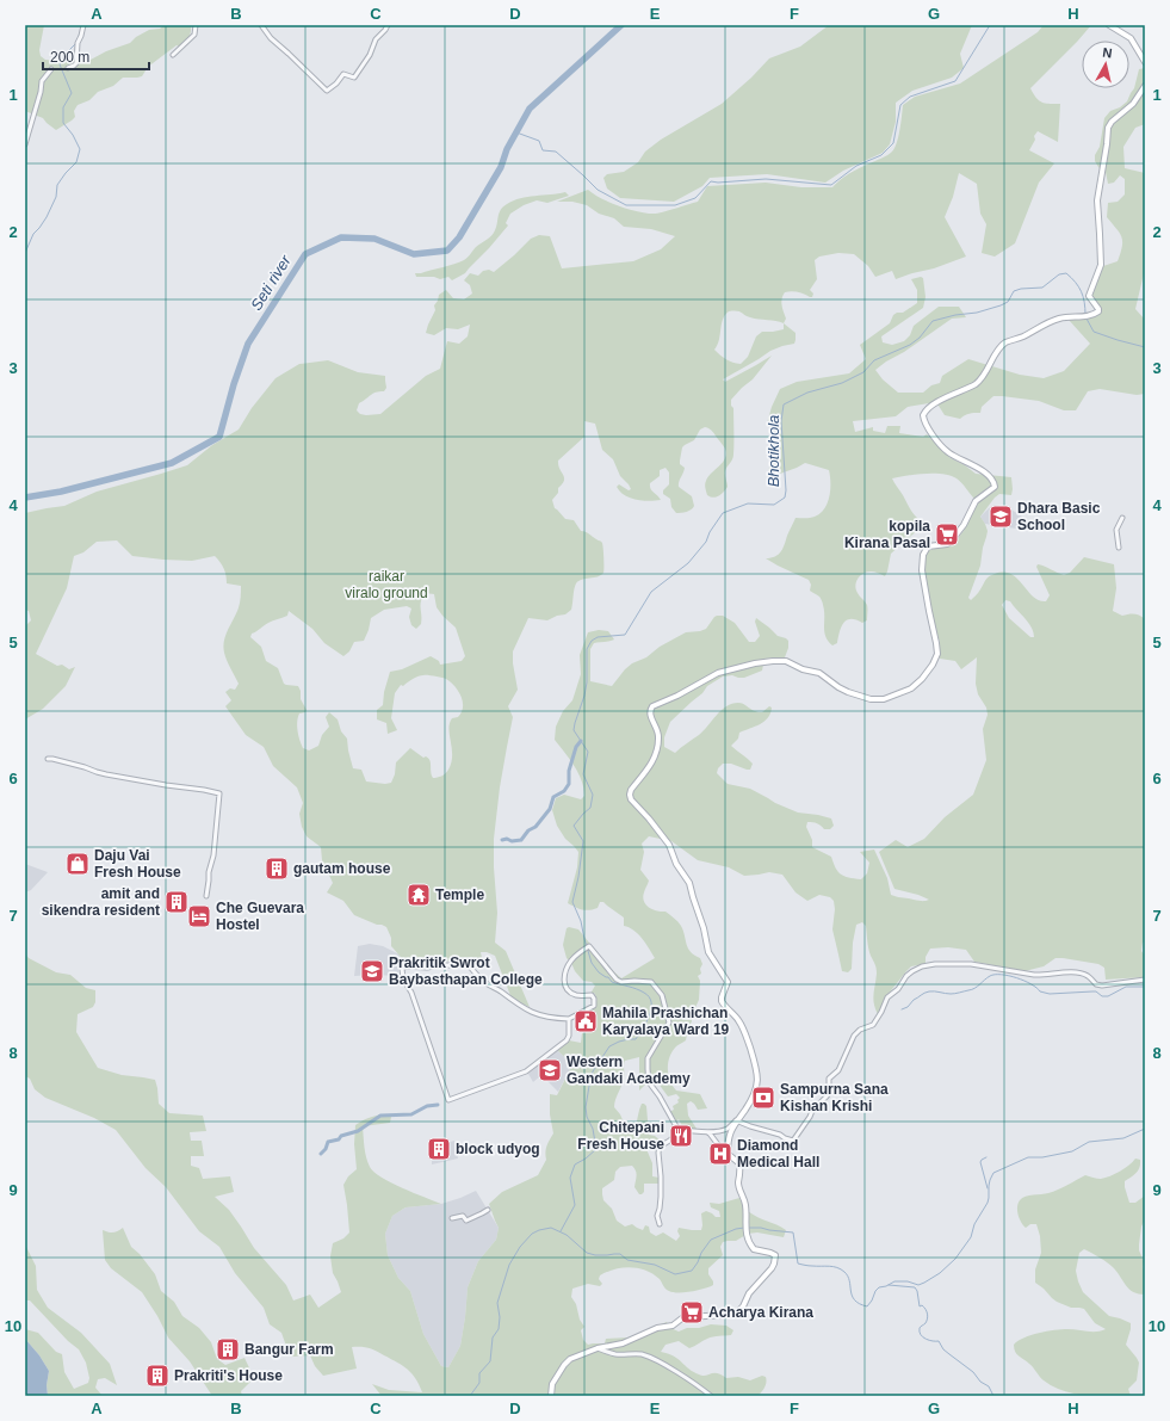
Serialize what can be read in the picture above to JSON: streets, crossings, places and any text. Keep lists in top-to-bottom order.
{
  "water": ["Seti river", "Bhotikhola"],
  "parks": ["raikar viralo ground"],
  "places": {
    "school or university": ["Dhara Basic School", "Prakritik Swrot Baybasthapan College", "Western Gandaki Academy"],
    "supermarket": ["kopila Kirana Pasal", "Acharya Kirana"],
    "shop": ["Daju Vai Fresh House"],
    "building": [
      "gautam house",
      "amit and sikendra resident",
      "block udyog",
      "Bangur Farm",
      "Prakriti's House"
    ],
    "temple": ["Temple"],
    "hotel": ["Che Guevara Hostel"],
    "public building": ["Mahila Prashichan Karyalaya Ward 19"],
    "bank": ["Sampurna Sana Kishan Krishi"],
    "restaurant": ["Chitepani Fresh House"],
    "hospital": ["Diamond Medical Hall"]
  },
  "scale_bar": "200 m",
  "north": "top",
  "grid": {
    "columns": [
      "A",
      "B",
      "C",
      "D",
      "E",
      "F",
      "G",
      "H"
    ],
    "rows": [
      "1",
      "2",
      "3",
      "4",
      "5",
      "6",
      "7",
      "8",
      "9",
      "10"
    ]
  }
}
